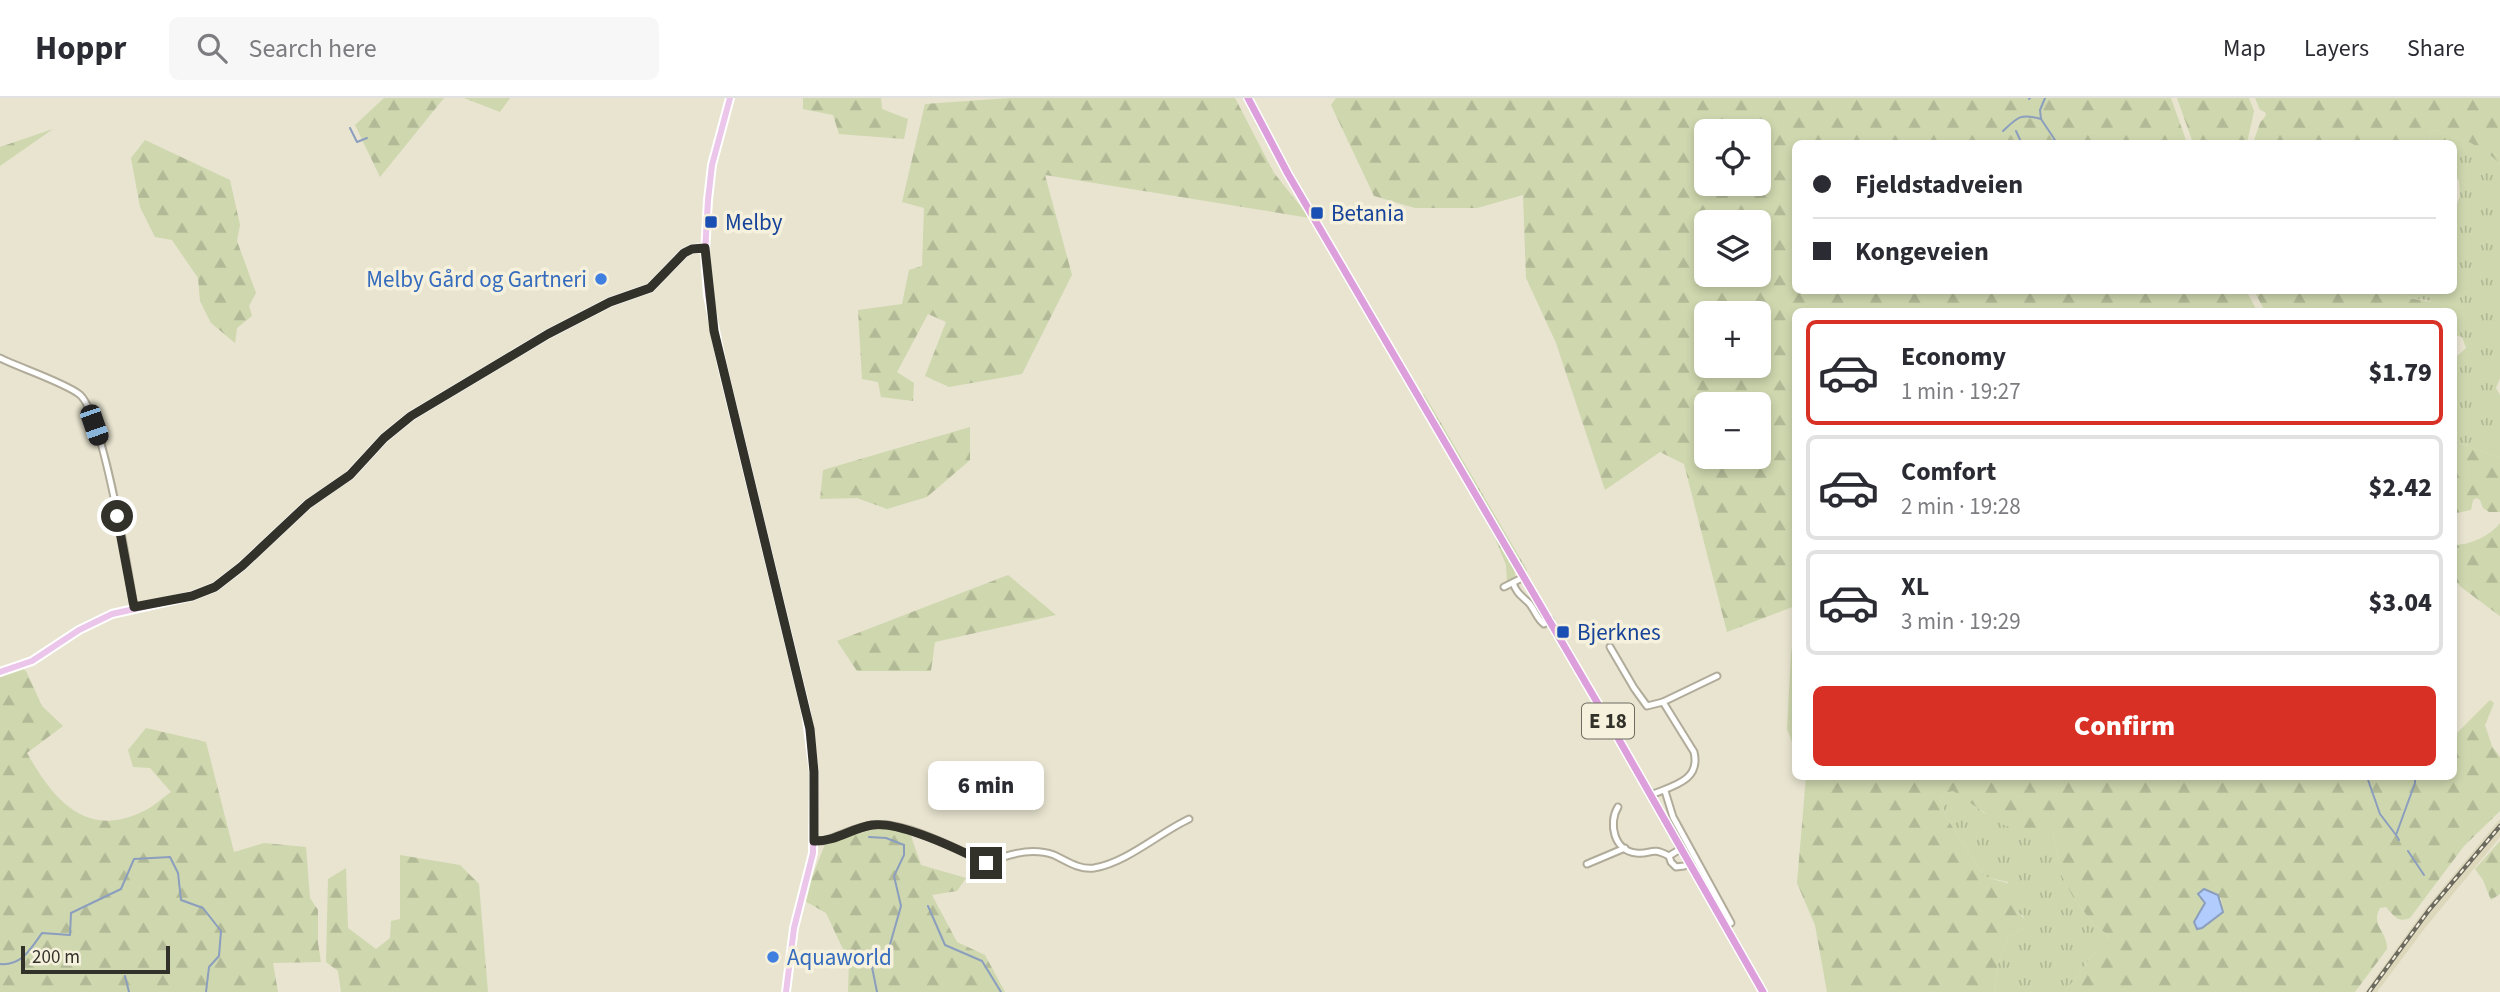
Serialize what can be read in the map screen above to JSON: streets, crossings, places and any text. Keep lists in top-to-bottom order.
{
  "streets": {
    "highway": ["E 18"]
  },
  "places": {
    "transit": ["Betania", "Melby", "Bjerknes"],
    "other": ["Melby Gård og Gartneri", "Aquaworld"]
  },
  "scale_bar": "200 m",
  "page": {
    "header": "Hoppr",
    "search": "Search here",
    "nav": ["Map", "Layers", "Share"],
    "map_buttons": ["+", "−"],
    "banner": ["Fjeldstadveien", "Kongeveien"],
    "list": [
      {
        "name": "Economy",
        "note": "1 min · 19:27",
        "value": "$1.79"
      },
      {
        "name": "Comfort",
        "note": "2 min · 19:28",
        "value": "$2.42"
      },
      {
        "name": "XL",
        "note": "3 min · 19:29",
        "value": "$3.04"
      }
    ],
    "buttons": "Confirm",
    "bubble": "6 min",
    "scale": "200 m"
  }
}
